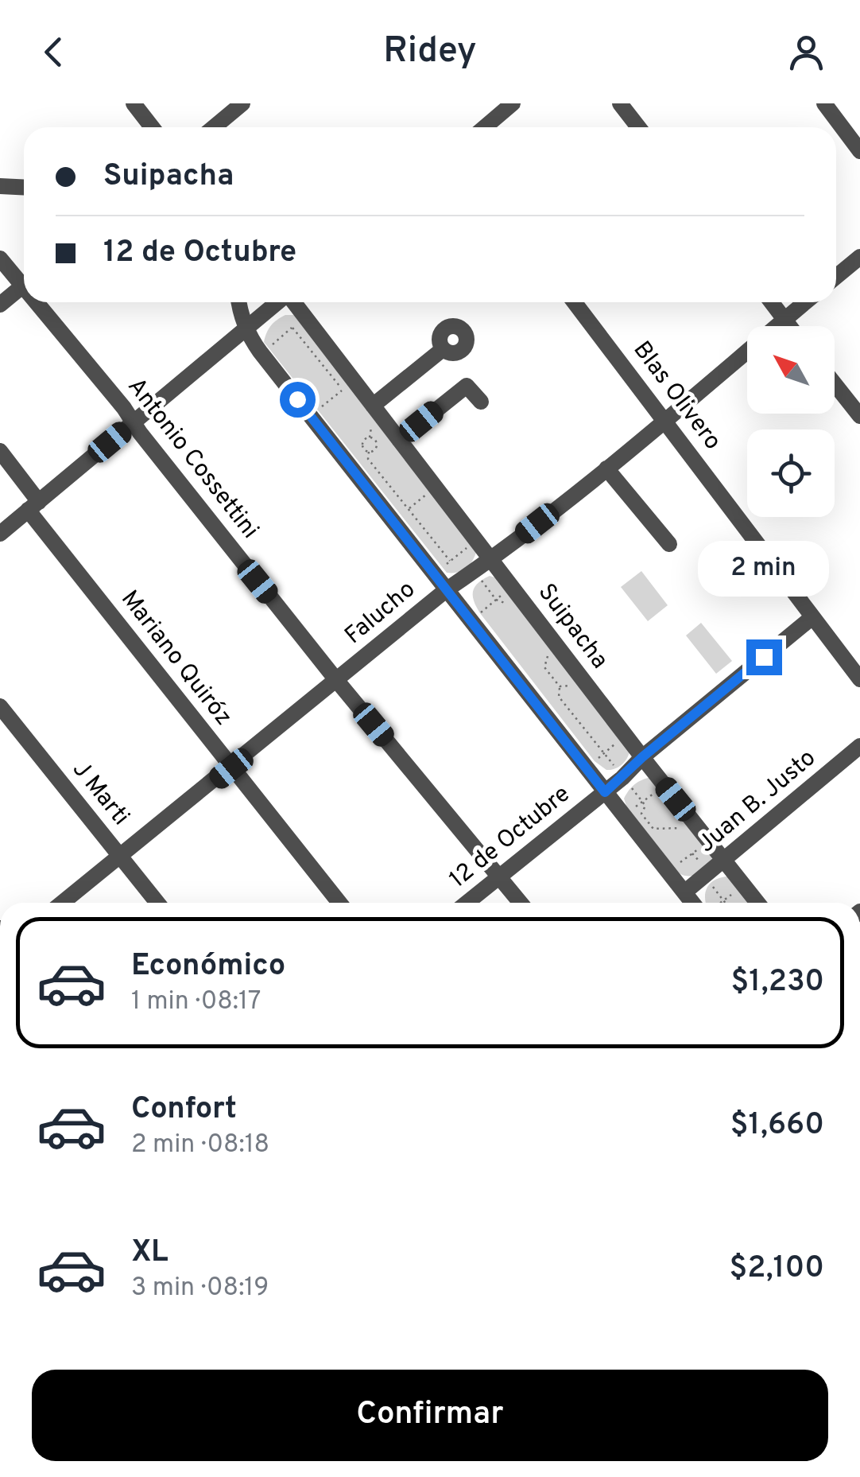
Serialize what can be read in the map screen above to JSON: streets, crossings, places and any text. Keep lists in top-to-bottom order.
{
  "streets": {
    "street": [
      "Blas Olivero",
      "Antonio Cossettini",
      "Falucho",
      "Suipacha",
      "Mariano Quiróz",
      "J Marti",
      "Juan B. Justo",
      "12 de Octubre"
    ]
  },
  "crossings": [
    ["Blas Olivero", "Falucho"],
    ["Blas Olivero", "12 de Octubre"],
    ["Antonio Cossettini", "Falucho"],
    ["Antonio Cossettini", "12 de Octubre"],
    ["Falucho", "Suipacha"],
    ["Falucho", "Mariano Quiróz"],
    ["Falucho", "J Marti"],
    ["Suipacha", "Juan B. Justo"],
    ["Suipacha", "12 de Octubre"]
  ],
  "north": "top left",
  "page": {
    "header": "Ridey",
    "banner": ["Suipacha", "12 de Octubre"],
    "bubble": "2 min",
    "list": [
      {
        "name": "Económico",
        "note": "1 min · 08:17",
        "value": "$1,230"
      },
      {
        "name": "Confort",
        "note": "2 min · 08:18",
        "value": "$1,660"
      },
      {
        "name": "XL",
        "note": "3 min · 08:19",
        "value": "$2,100"
      }
    ],
    "buttons": "Confirmar"
  }
}
